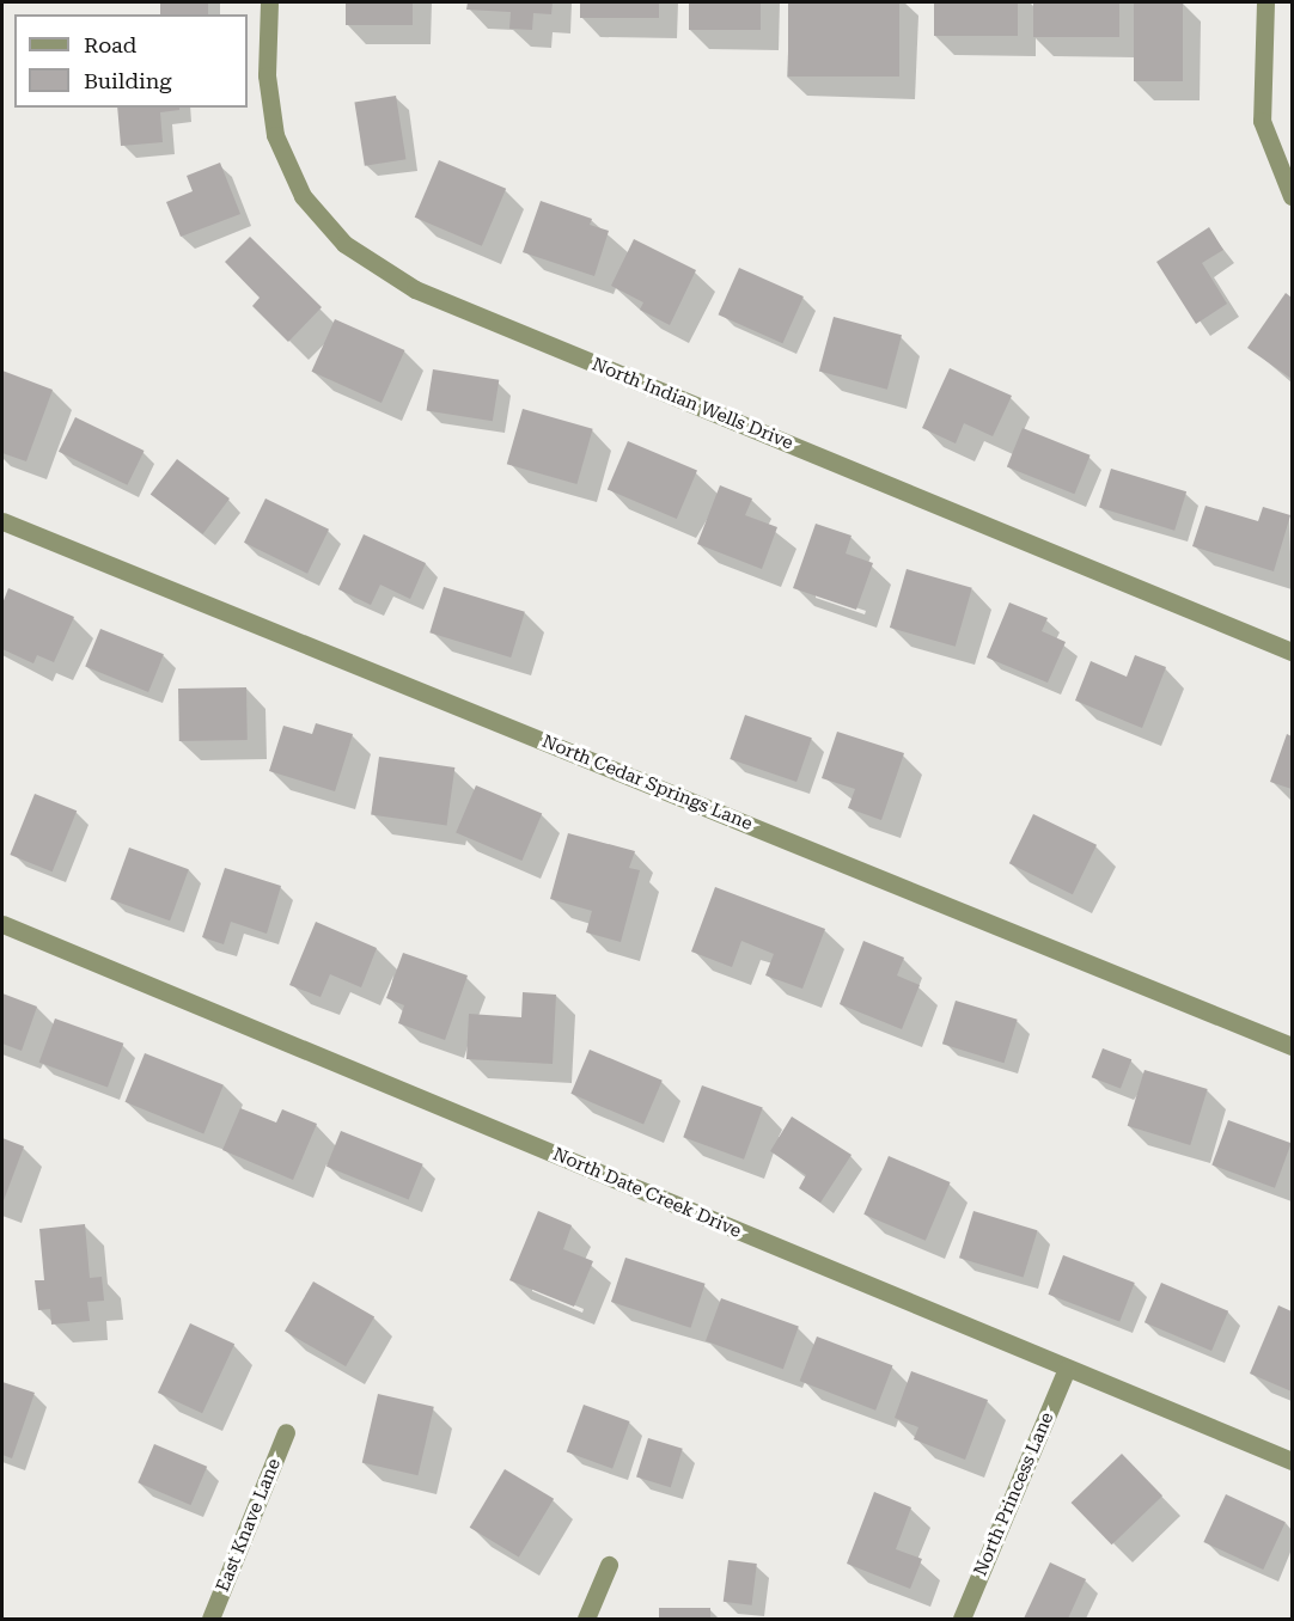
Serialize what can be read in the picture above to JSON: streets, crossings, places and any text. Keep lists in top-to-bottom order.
{
  "streets": {
    "street": [
      "North Indian Wells Drive",
      "North Cedar Springs Lane",
      "North Date Creek Drive",
      "North Princess Lane",
      "East Knave Lane"
    ]
  },
  "crossings": [
    ["North Date Creek Drive", "North Princess Lane"]
  ],
  "legend": ["Road", "Building"]
}
